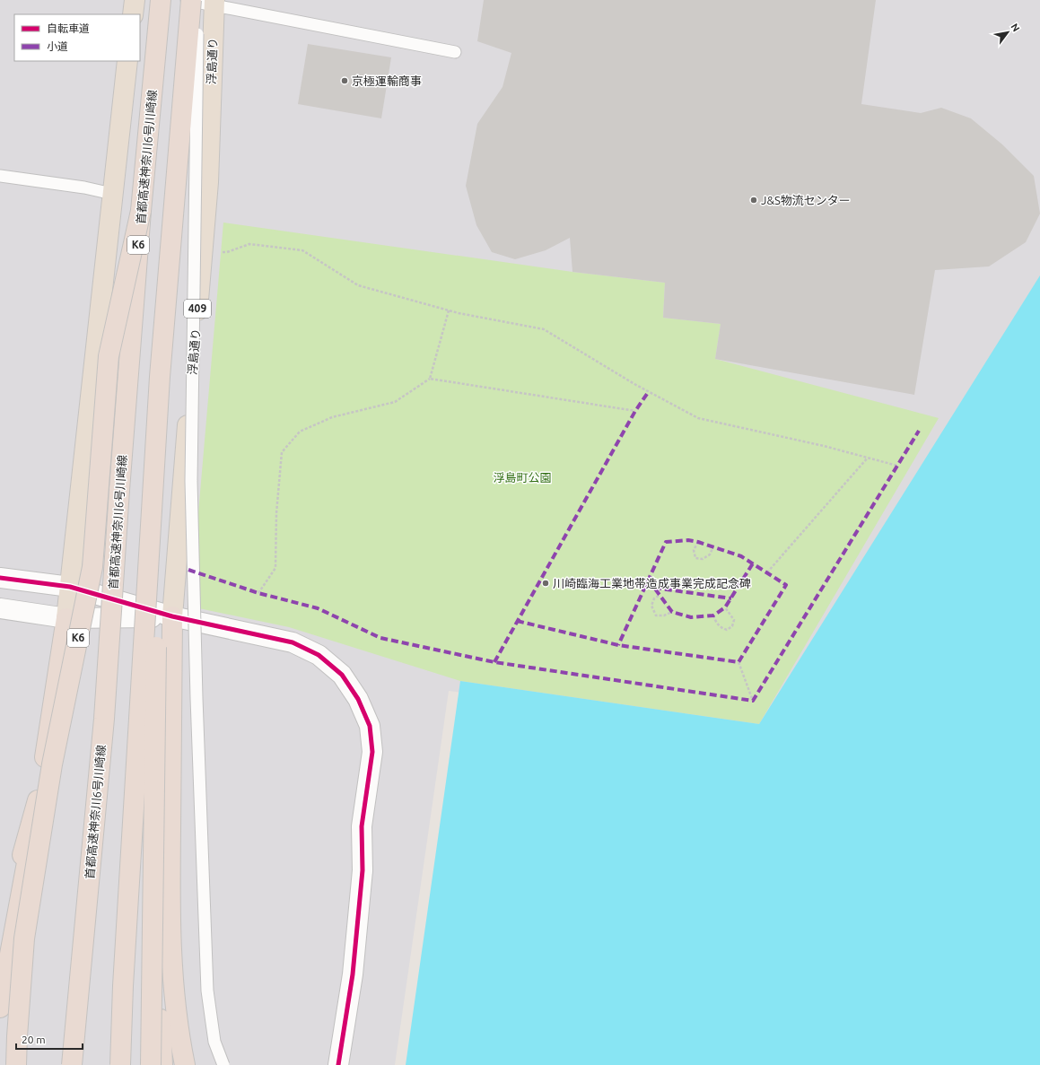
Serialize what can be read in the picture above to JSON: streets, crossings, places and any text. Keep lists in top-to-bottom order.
{
  "streets": {
    "highway": [
      "浮島通り",
      "首都高速神奈川6号川崎線",
      "K6",
      "409"
    ]
  },
  "crossings": [
    ["首都高速神奈川6号川崎線", "K6"]
  ],
  "parks": ["浮島町公園"],
  "places": ["京極運輸商事", "J&S物流センター", "川崎臨海工業地帯造成事業完成記念碑"],
  "legend": ["自転車道", "小道"],
  "scale_bar": "20 m",
  "north": "top right"
}
